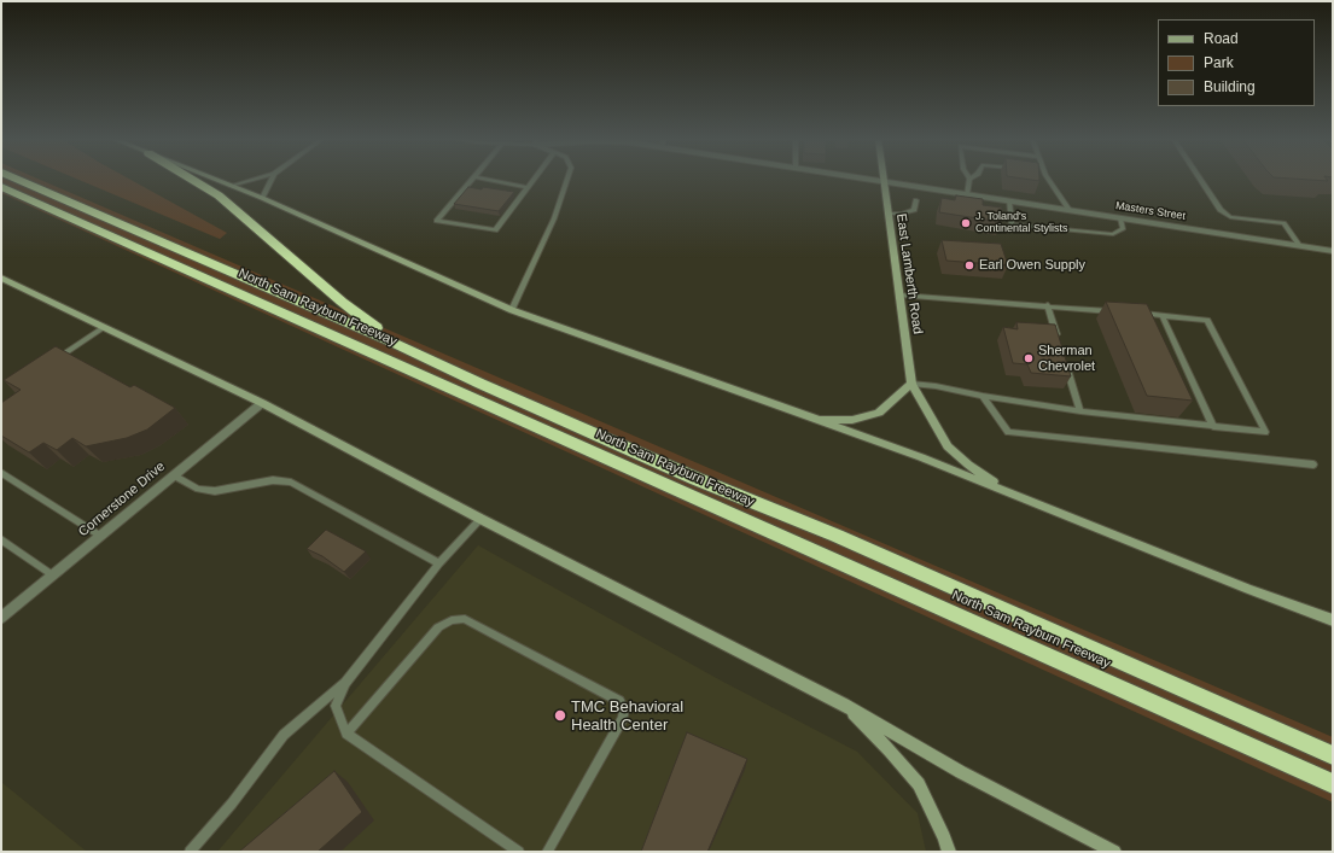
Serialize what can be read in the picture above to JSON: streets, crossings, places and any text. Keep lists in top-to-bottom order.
{
  "streets": {
    "highway": ["North Sam Rayburn Freeway"],
    "main road": ["East Lamberth Road"],
    "street": ["Masters Street", "Cornerstone Drive"]
  },
  "crossings": [
    ["Masters Street", "East Lamberth Road"]
  ],
  "places": [
    "J. Toland's Continental Stylists",
    "Earl Owen Supply",
    "Sherman Chevrolet",
    "TMC Behavioral Health Center"
  ],
  "legend": ["Road", "Park", "Building"]
}
